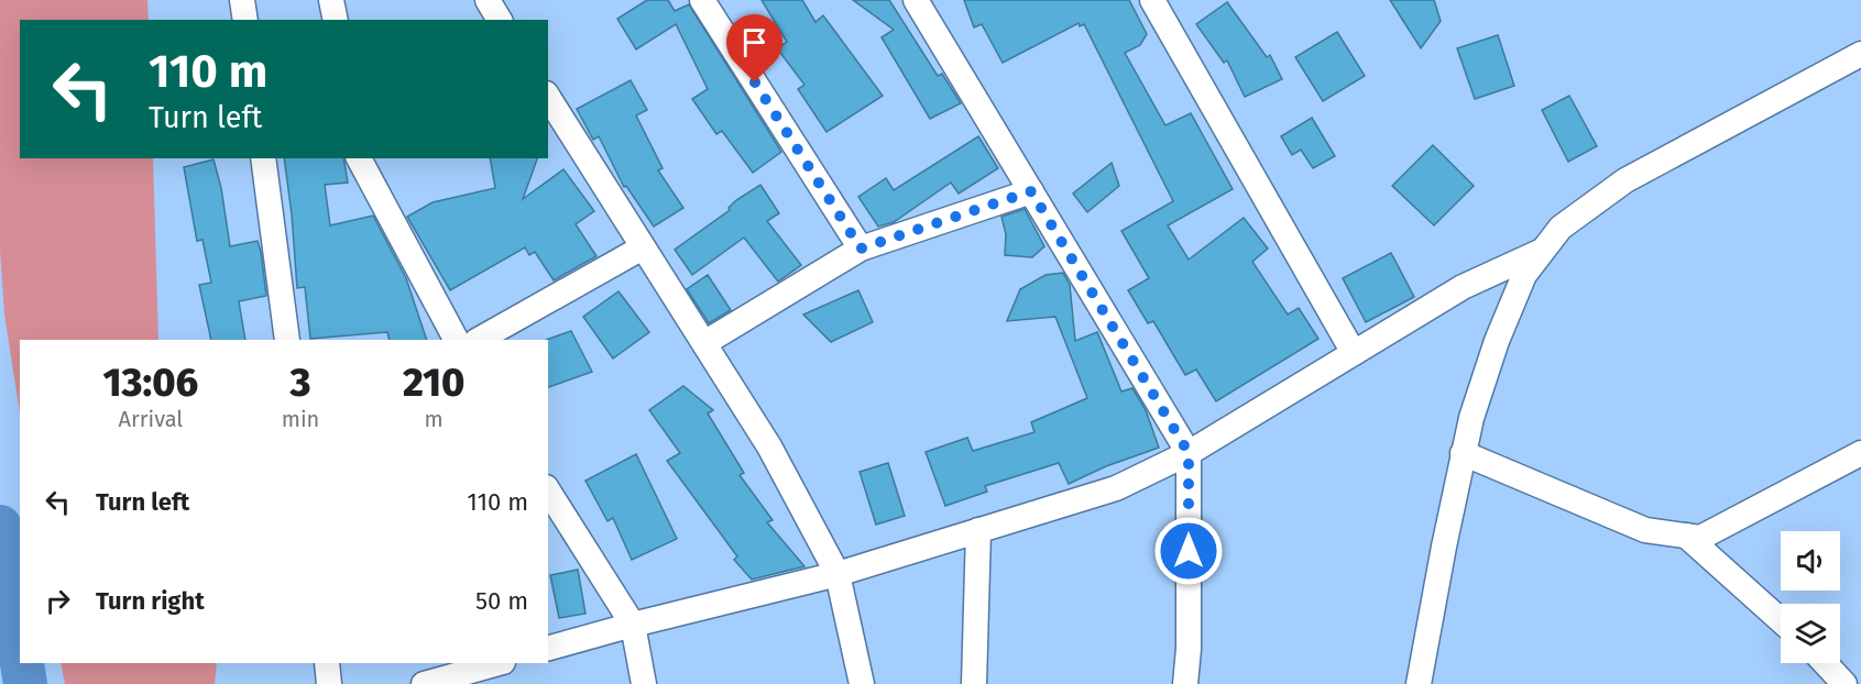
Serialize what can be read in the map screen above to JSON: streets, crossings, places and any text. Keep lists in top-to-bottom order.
{
  "page": {
    "turn": ["110 m", "Turn left"],
    "eta": [
      "13:06",
      "Arrival",
      "3",
      "min",
      "210",
      "m"
    ],
    "list": [
      {
        "name": "Turn left",
        "value": "110 m"
      },
      {
        "name": "Turn right",
        "value": "50 m"
      }
    ]
  }
}
